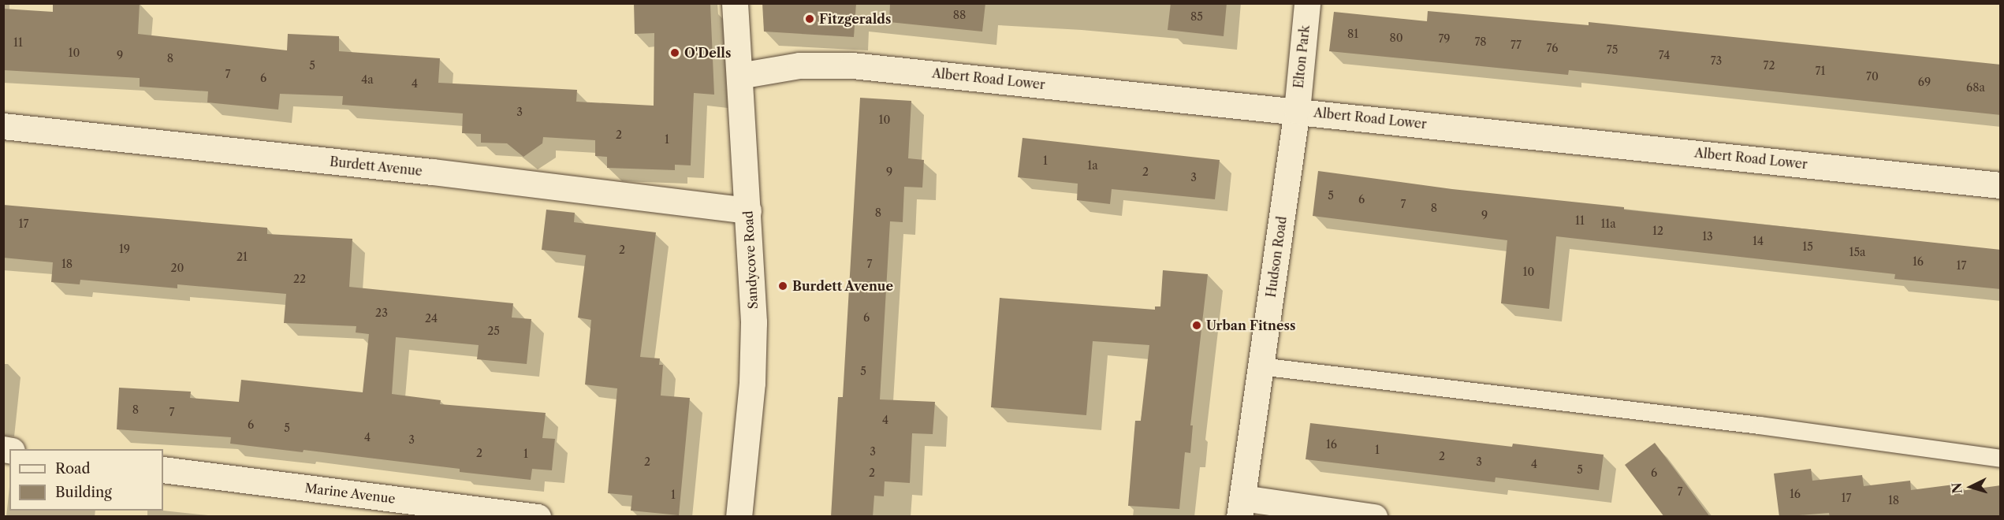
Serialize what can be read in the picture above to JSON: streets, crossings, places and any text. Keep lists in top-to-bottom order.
{
  "streets": {
    "street": [
      "Elton Park",
      "Albert Road Lower",
      "Burdett Avenue",
      "Hudson Road",
      "Sandycove Road",
      "Marine Avenue"
    ]
  },
  "crossings": [
    ["Elton Park", "Albert Road Lower"],
    ["Elton Park", "Hudson Road"],
    ["Albert Road Lower", "Hudson Road"],
    ["Albert Road Lower", "Sandycove Road"],
    ["Burdett Avenue", "Sandycove Road"]
  ],
  "places": [
    "Fitzgeralds",
    "O'Dells",
    "Burdett Avenue",
    "Urban Fitness"
  ],
  "house_numbers": [
    "88",
    "85",
    "81",
    "80",
    "79",
    "78",
    "11",
    "77",
    "76",
    "75",
    "10",
    "9",
    "74",
    "8",
    "73",
    "5",
    "72",
    "71",
    "7",
    "70",
    "6",
    "4a",
    "69",
    "4",
    "68a",
    "3",
    "10",
    "2",
    "1",
    "1",
    "1a",
    "9",
    "2",
    "3",
    "5",
    "6",
    "7",
    "8",
    "8",
    "9",
    "11",
    "17",
    "11a",
    "12",
    "13",
    "14",
    "15",
    "19",
    "2",
    "15a",
    "21",
    "16",
    "18",
    "7",
    "17",
    "20",
    "10",
    "22",
    "23",
    "6",
    "24",
    "25",
    "5",
    "8",
    "7",
    "4",
    "6",
    "5",
    "4",
    "3",
    "16",
    "1",
    "3",
    "2",
    "1",
    "2",
    "2",
    "3",
    "4",
    "5",
    "2",
    "6",
    "7",
    "16",
    "1",
    "17",
    "18"
  ],
  "legend": ["Road", "Building"],
  "north": "left"
}
